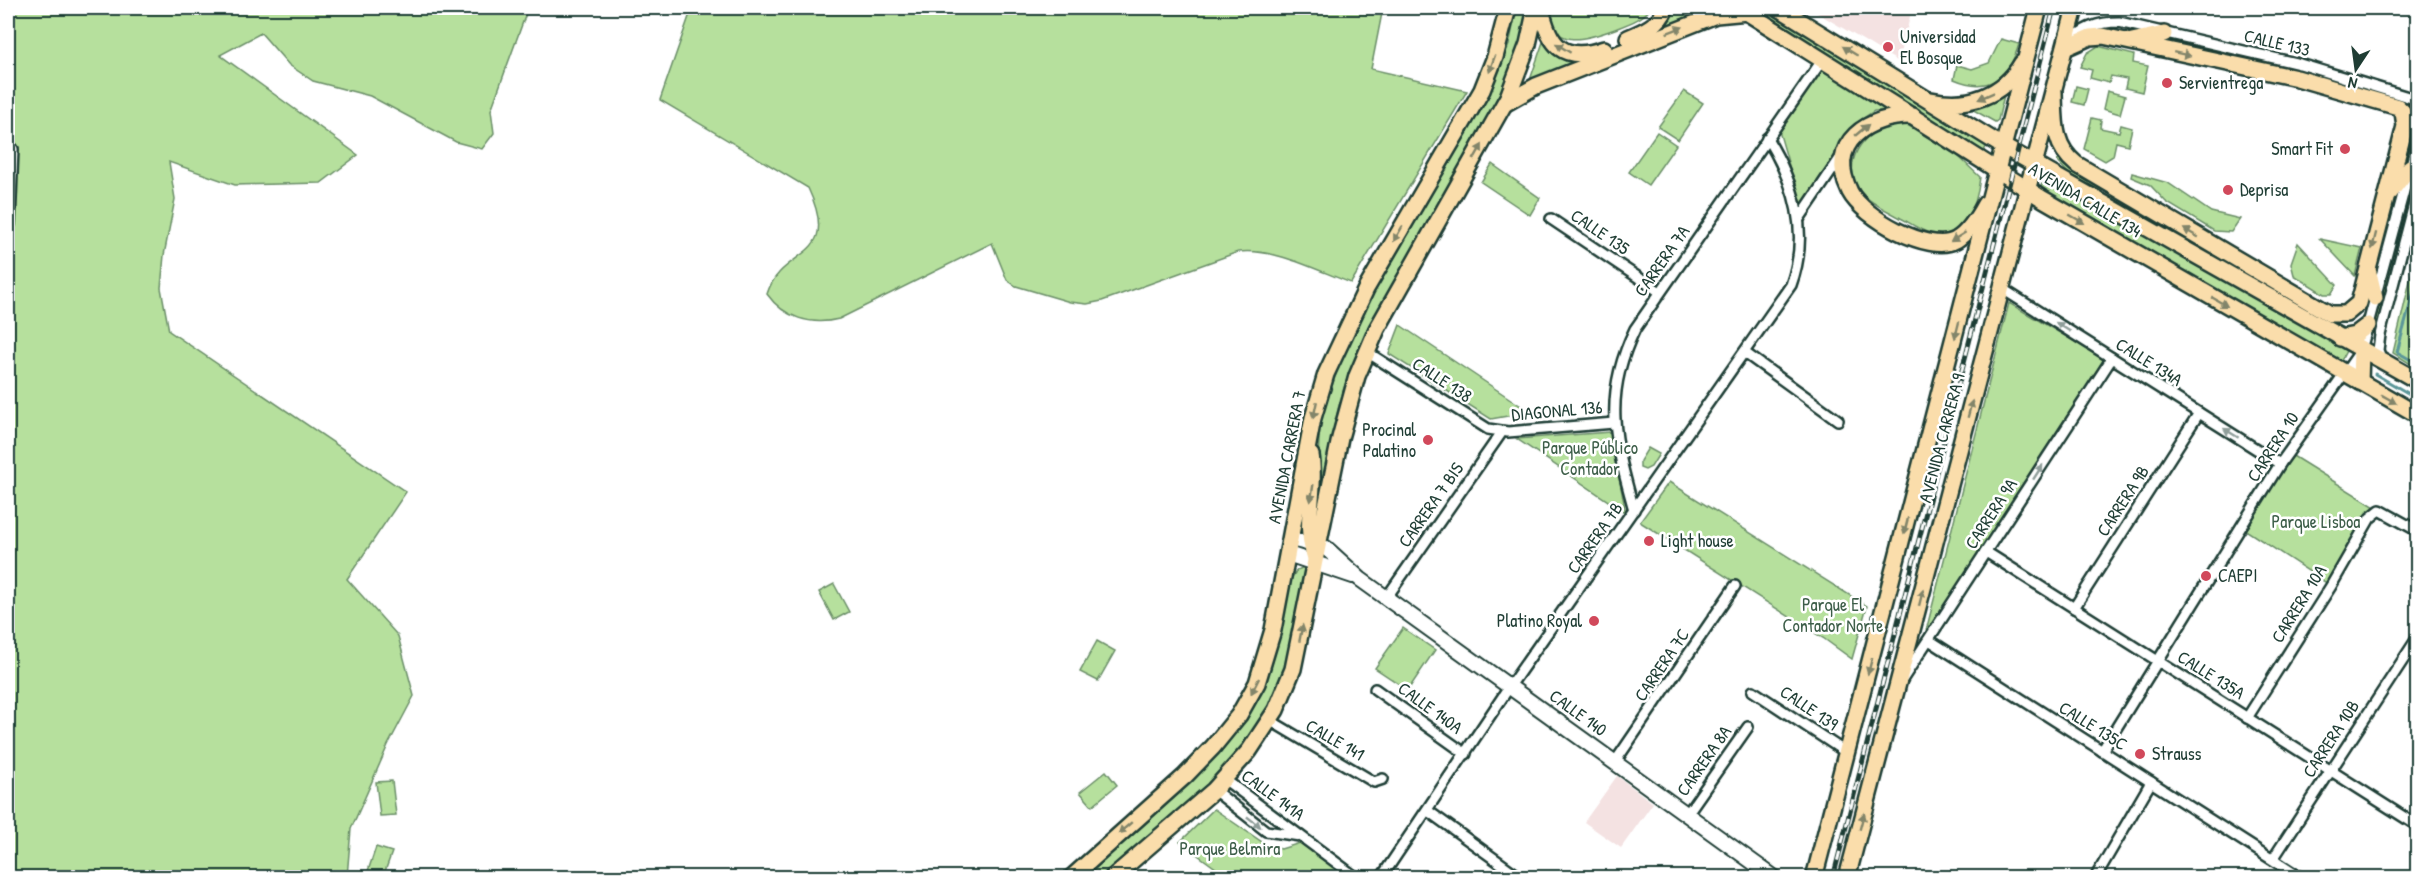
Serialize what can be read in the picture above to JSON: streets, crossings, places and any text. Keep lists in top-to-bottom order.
{
  "streets": {
    "main road": ["AVENIDA CALLE 134", "AVENIDA CARRERA 9", "AVENIDA CARRERA 7"],
    "street": [
      "CALLE 133",
      "CALLE 135",
      "CARRERA 7A",
      "CALLE 134A",
      "CALLE 138",
      "DIAGONAL 136",
      "CARRERA 10",
      "CARRERA 9B",
      "CARRERA 7 BIS",
      "CARRERA 9A",
      "CARRERA 7B",
      "CARRERA 10A",
      "CARRERA 7C",
      "CALLE 135A",
      "CALLE 140A",
      "CALLE 139",
      "CALLE 140",
      "CALLE 135C",
      "CARRERA 10B",
      "CALLE 141",
      "CARRERA 8A",
      "CALLE 141A"
    ]
  },
  "crossings": [
    ["CALLE 133", "AVENIDA CARRERA 9"],
    ["AVENIDA CALLE 134", "CARRERA 7A"],
    ["AVENIDA CALLE 134", "AVENIDA CARRERA 9"],
    ["AVENIDA CALLE 134", "CARRERA 10"],
    ["CALLE 135", "CARRERA 7A"],
    ["CARRERA 7A", "DIAGONAL 136"],
    ["CARRERA 7A", "CARRERA 7B"],
    ["CALLE 134A", "AVENIDA CARRERA 9"],
    ["CALLE 134A", "CARRERA 10"],
    ["CALLE 134A", "CARRERA 9B"],
    ["CALLE 134A", "CARRERA 9A"],
    ["CALLE 138", "DIAGONAL 136"],
    ["CALLE 138", "CARRERA 7 BIS"],
    ["DIAGONAL 136", "CARRERA 7 BIS"],
    ["AVENIDA CARRERA 9", "CARRERA 9A"],
    ["AVENIDA CARRERA 9", "CALLE 139"],
    ["CARRERA 10", "CALLE 135A"],
    ["CARRERA 10", "CALLE 135C"],
    ["AVENIDA CARRERA 7", "CALLE 140"],
    ["CARRERA 9B", "CALLE 135A"],
    ["CARRERA 7 BIS", "CALLE 140"],
    ["CARRERA 9A", "CALLE 135A"],
    ["CARRERA 9A", "CALLE 135C"],
    ["CARRERA 7B", "CALLE 140A"],
    ["CARRERA 7B", "CALLE 140"],
    ["CARRERA 10A", "CALLE 135A"],
    ["CARRERA 7C", "CALLE 140"],
    ["CALLE 135A", "CARRERA 10B"],
    ["CALLE 140", "CARRERA 8A"],
    ["CALLE 135C", "CARRERA 10B"]
  ],
  "one_way": ["CALLE 134A", "CARRERA 9A"],
  "parks": [
    "Parque Público Contador",
    "Parque Lisboa",
    "Parque El Contador Norte",
    "Parque Belmira"
  ],
  "places": [
    "Universidad El Bosque",
    "Servientrega",
    "Smart Fit",
    "Deprisa",
    "Procinal Palatino",
    "Light house",
    "CAEPI",
    "Platino Royal",
    "Strauss"
  ],
  "north": "bottom"
}
